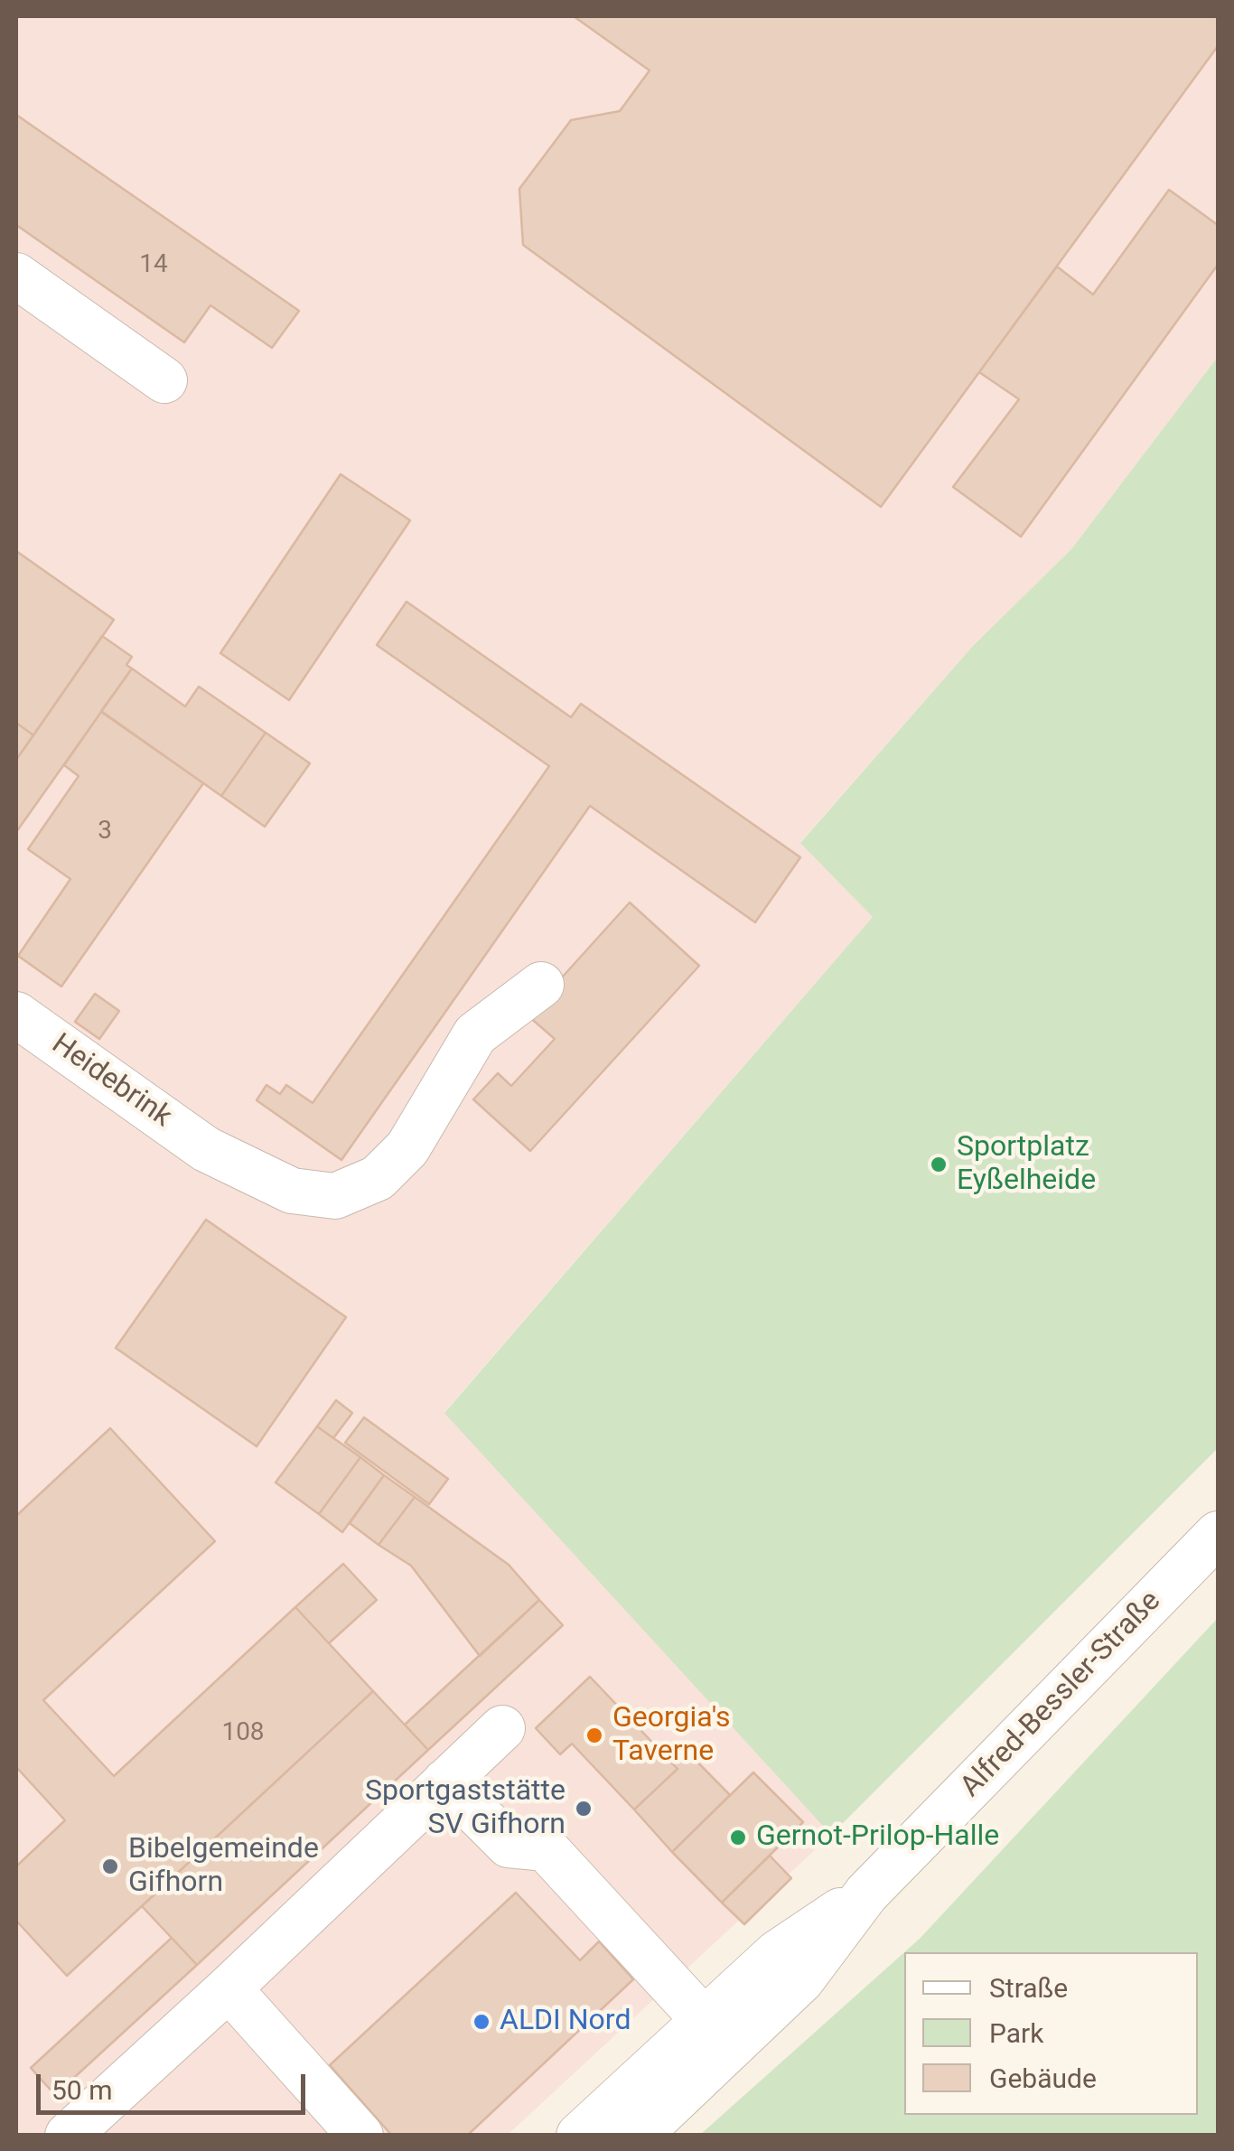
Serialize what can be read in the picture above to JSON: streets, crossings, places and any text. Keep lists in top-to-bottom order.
{
  "streets": {
    "street": ["Heidebrink", "Alfred-Bessler-Straße"]
  },
  "places": [
    "Sportplatz Eyßelheide",
    "Georgia's Taverne",
    "Sportgaststätte SV Gifhorn",
    "Gernot-Prilop-Halle",
    "Bibelgemeinde Gifhorn",
    "ALDI Nord"
  ],
  "house_numbers": ["14", "3", "108"],
  "legend": ["Straße", "Park", "Gebäude"],
  "scale_bar": "50 m"
}
